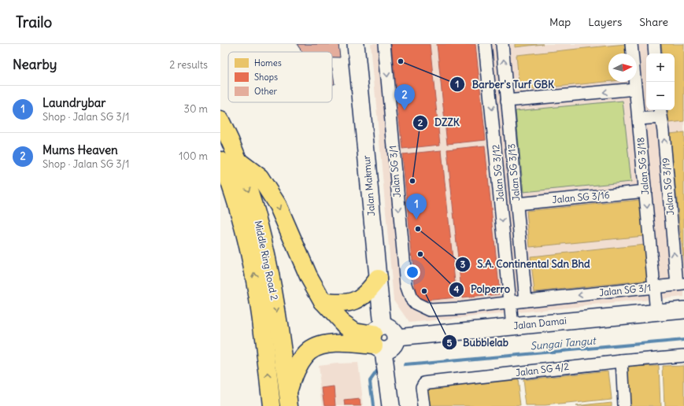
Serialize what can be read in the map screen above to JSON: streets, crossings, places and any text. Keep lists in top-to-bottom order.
{
  "streets": {
    "highway": ["Middle Ring Road 2"],
    "street": [
      "Jalan SG 3/18",
      "Jalan SG 3/1",
      "Jalan SG 3/13",
      "Jalan SG 3/12",
      "Jalan Makmur",
      "Jalan SG 3/19",
      "Jalan SG 3/16",
      "Jalan Damai",
      "Jalan SG 4/2"
    ]
  },
  "crossings": [
    ["Jalan SG 3/18", "Jalan SG 3/1"],
    ["Jalan SG 3/18", "Jalan SG 3/16"],
    ["Jalan SG 3/18", "Jalan Damai"],
    ["Jalan SG 3/1", "Jalan SG 3/13"],
    ["Jalan SG 3/1", "Jalan SG 3/12"],
    ["Jalan SG 3/1", "Jalan SG 3/19"],
    ["Jalan SG 3/13", "Jalan SG 3/16"],
    ["Jalan SG 3/12", "Jalan Damai"],
    ["Jalan Makmur", "Jalan Damai"]
  ],
  "one_way": ["Jalan SG 3/18", "Jalan SG 3/12", "Jalan SG 3/19"],
  "water": ["Sungai Tangut"],
  "places": [
    "Barber's Turf GBK",
    "DZZK",
    "S.A. Continental Sdn Bhd",
    "Polperro",
    "Bubblelab"
  ],
  "legend": ["Homes", "Shops", "Other"],
  "north": "right",
  "page": {
    "header": "Trailo",
    "nav": ["Map", "Layers", "Share"],
    "heading": ["Nearby", "2 results"],
    "map_buttons": ["+", "−"],
    "pins": ["2", "1"],
    "list": [
      {
        "mark": "1",
        "name": "Laundrybar",
        "note": "Shop · Jalan SG 3/1",
        "value": "30 m"
      },
      {
        "mark": "2",
        "name": "Mums Heaven",
        "note": "Shop · Jalan SG 3/1",
        "value": "100 m"
      }
    ]
  }
}
